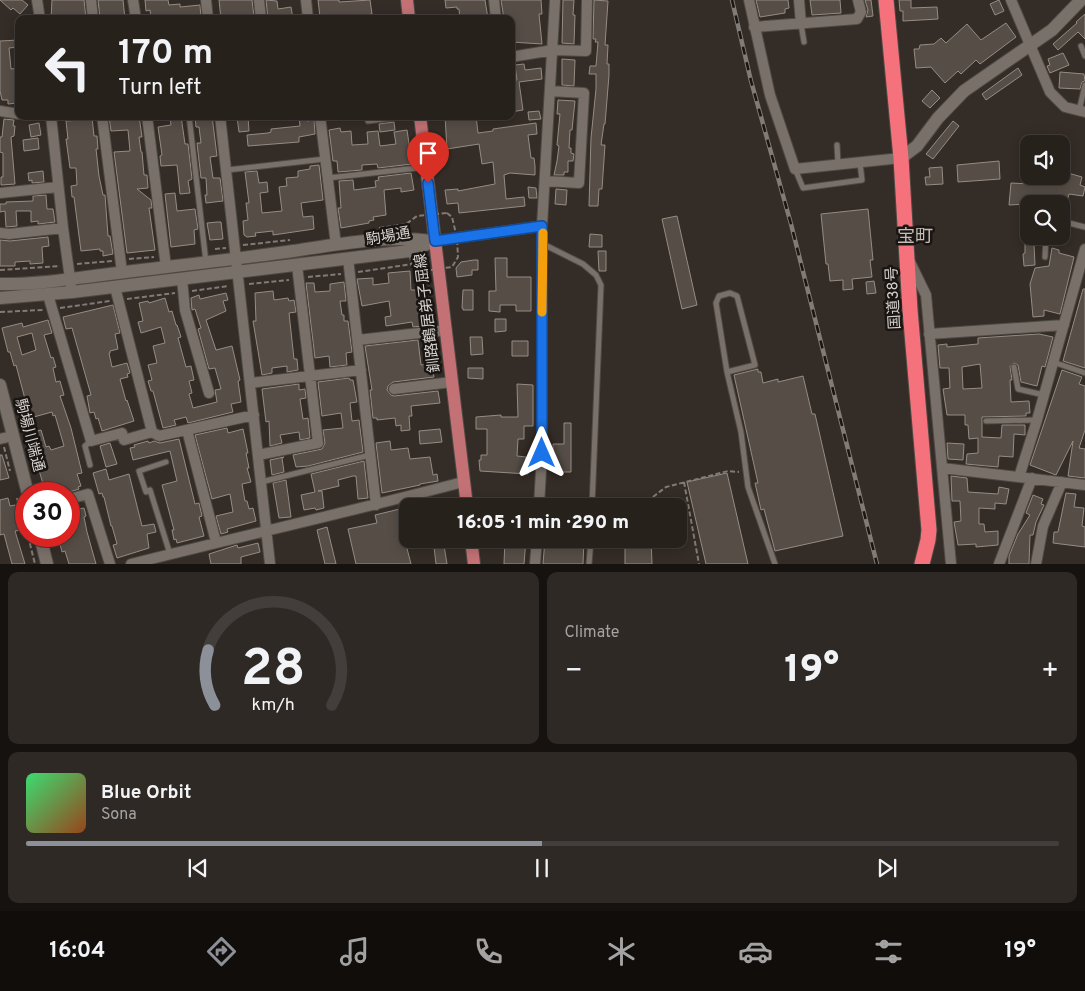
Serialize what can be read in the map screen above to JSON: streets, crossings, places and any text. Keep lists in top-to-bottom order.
{
  "streets": {
    "highway": ["国道38号"],
    "main road": ["釧路鶴居弟子屈線"],
    "street": ["駒場通", "駒場川端通"]
  },
  "crossings": [
    ["駒場通", "釧路鶴居弟子屈線"]
  ],
  "districts": ["宝町"],
  "page": {
    "turn": ["170 m", "Turn left"],
    "limit": "30",
    "trip": "16:05 · 1 min · 290 m",
    "tile": "Climate",
    "heat": ["−", "19°", "+"],
    "song": ["Blue Orbit", "Sona"],
    "tabs": ["16:04", "19°"],
    "gauge": ["28", "km/h"]
  }
}
